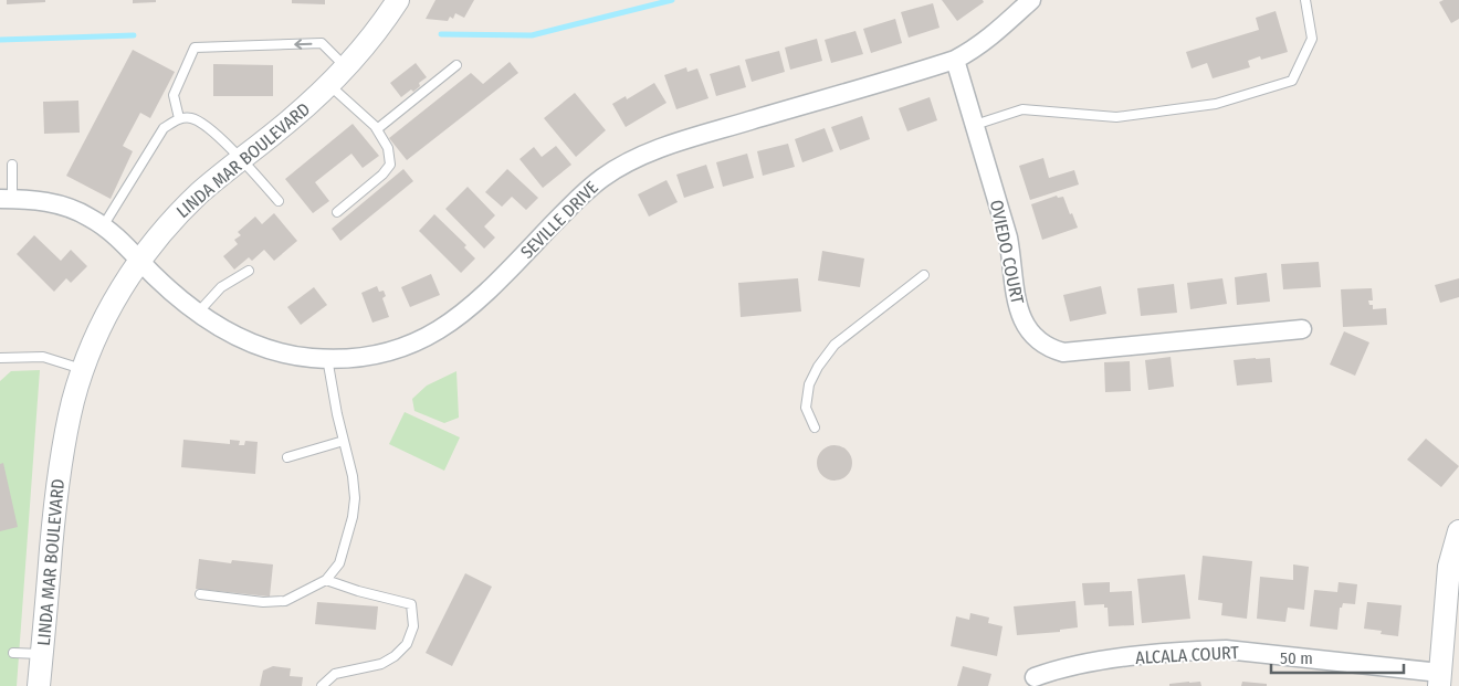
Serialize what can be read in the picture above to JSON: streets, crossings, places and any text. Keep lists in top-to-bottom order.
{
  "streets": {
    "street": [
      "LINDA MAR BOULEVARD",
      "SEVILLE DRIVE",
      "OVIEDO COURT",
      "ALCALA COURT"
    ]
  },
  "crossings": [
    ["LINDA MAR BOULEVARD", "SEVILLE DRIVE"],
    ["SEVILLE DRIVE", "OVIEDO COURT"]
  ],
  "scale_bar": "50 m"
}
